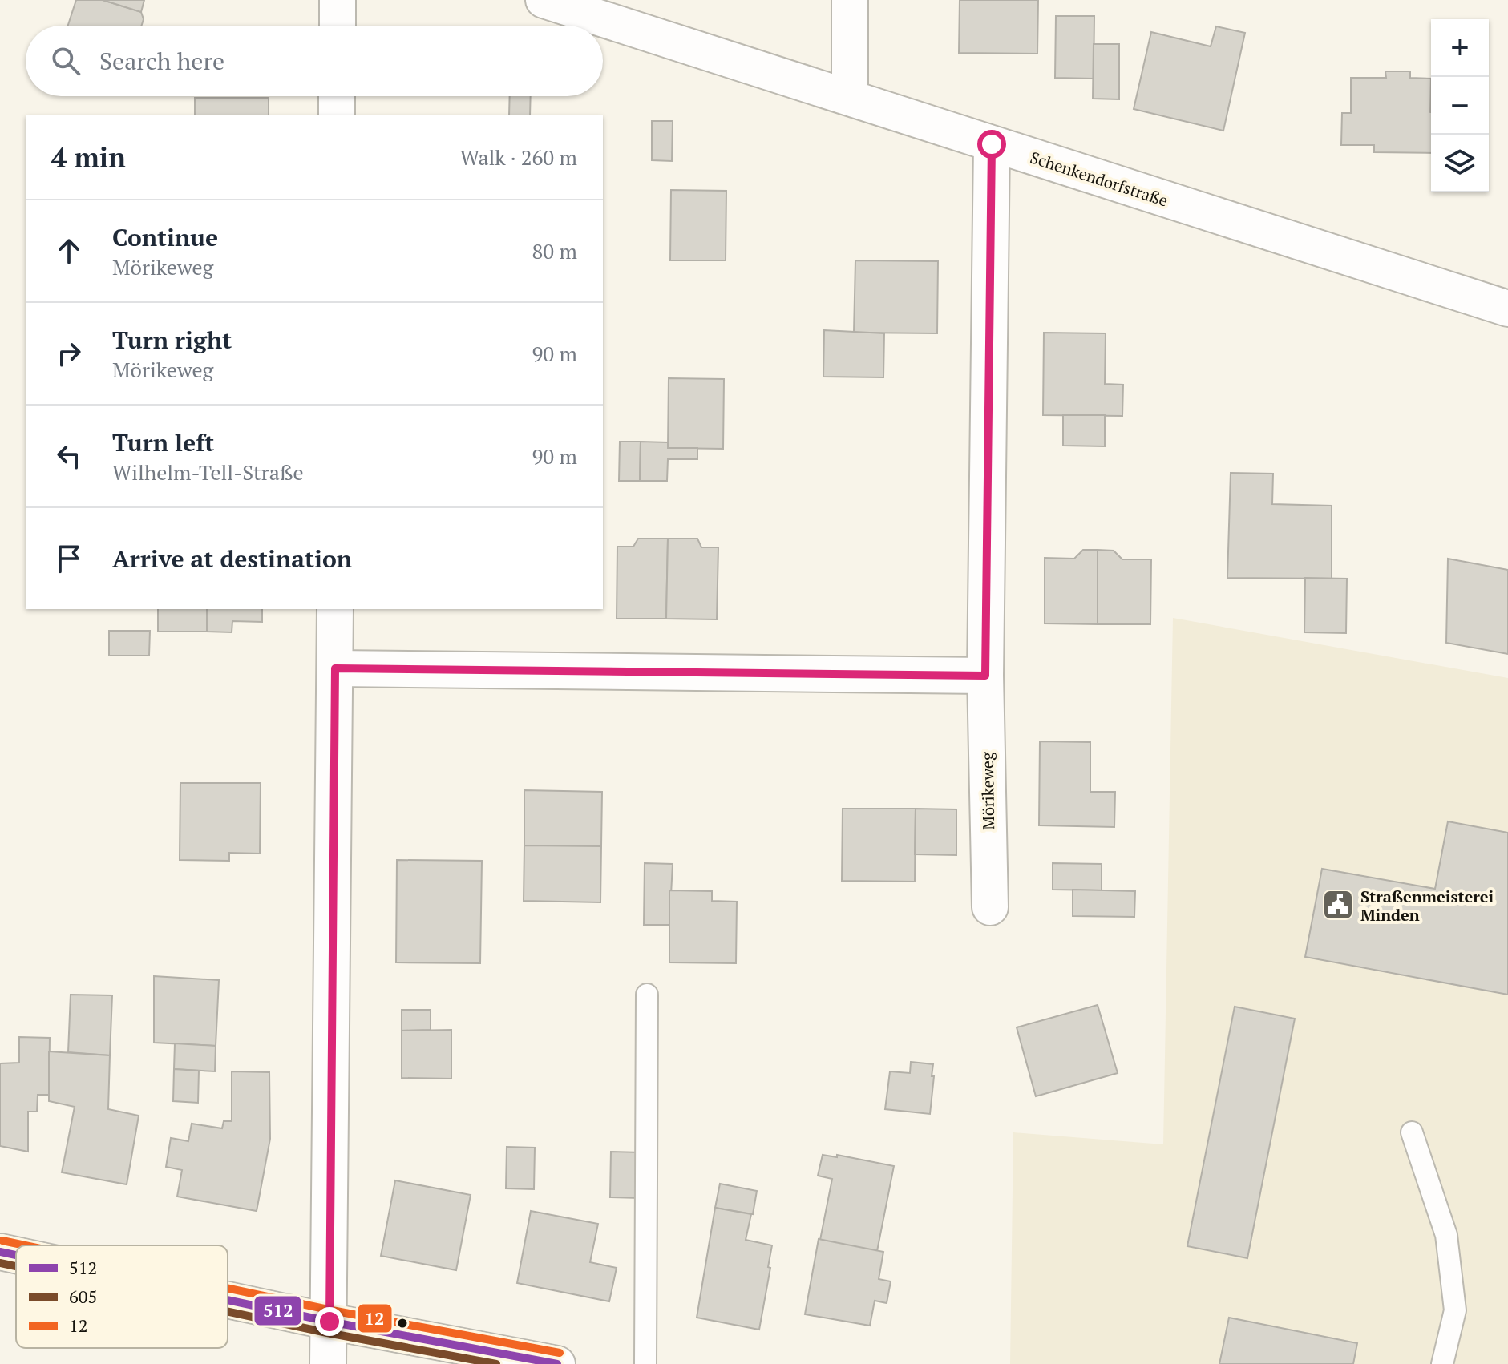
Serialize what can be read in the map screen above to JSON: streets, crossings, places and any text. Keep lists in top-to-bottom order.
{
  "streets": {
    "street": ["Schenkendorfstraße", "Mörikeweg"]
  },
  "crossings": [
    ["Schenkendorfstraße", "Mörikeweg"]
  ],
  "places": {
    "public building": ["Straßenmeisterei Minden"]
  },
  "lines": ["transit line 12", "transit line 512", "transit line 605"],
  "legend": ["512", "605", "12"],
  "page": {
    "map_buttons": ["+", "−"],
    "search": "Search here",
    "heading": ["4 min", "Walk · 260 m"],
    "list": [
      ["Continue", "Mörikeweg", "80 m"],
      ["Turn right", "Mörikeweg", "90 m"],
      ["Turn left", "Wilhelm-Tell-Straße", "90 m"],
      "Arrive at destination"
    ]
  }
}
